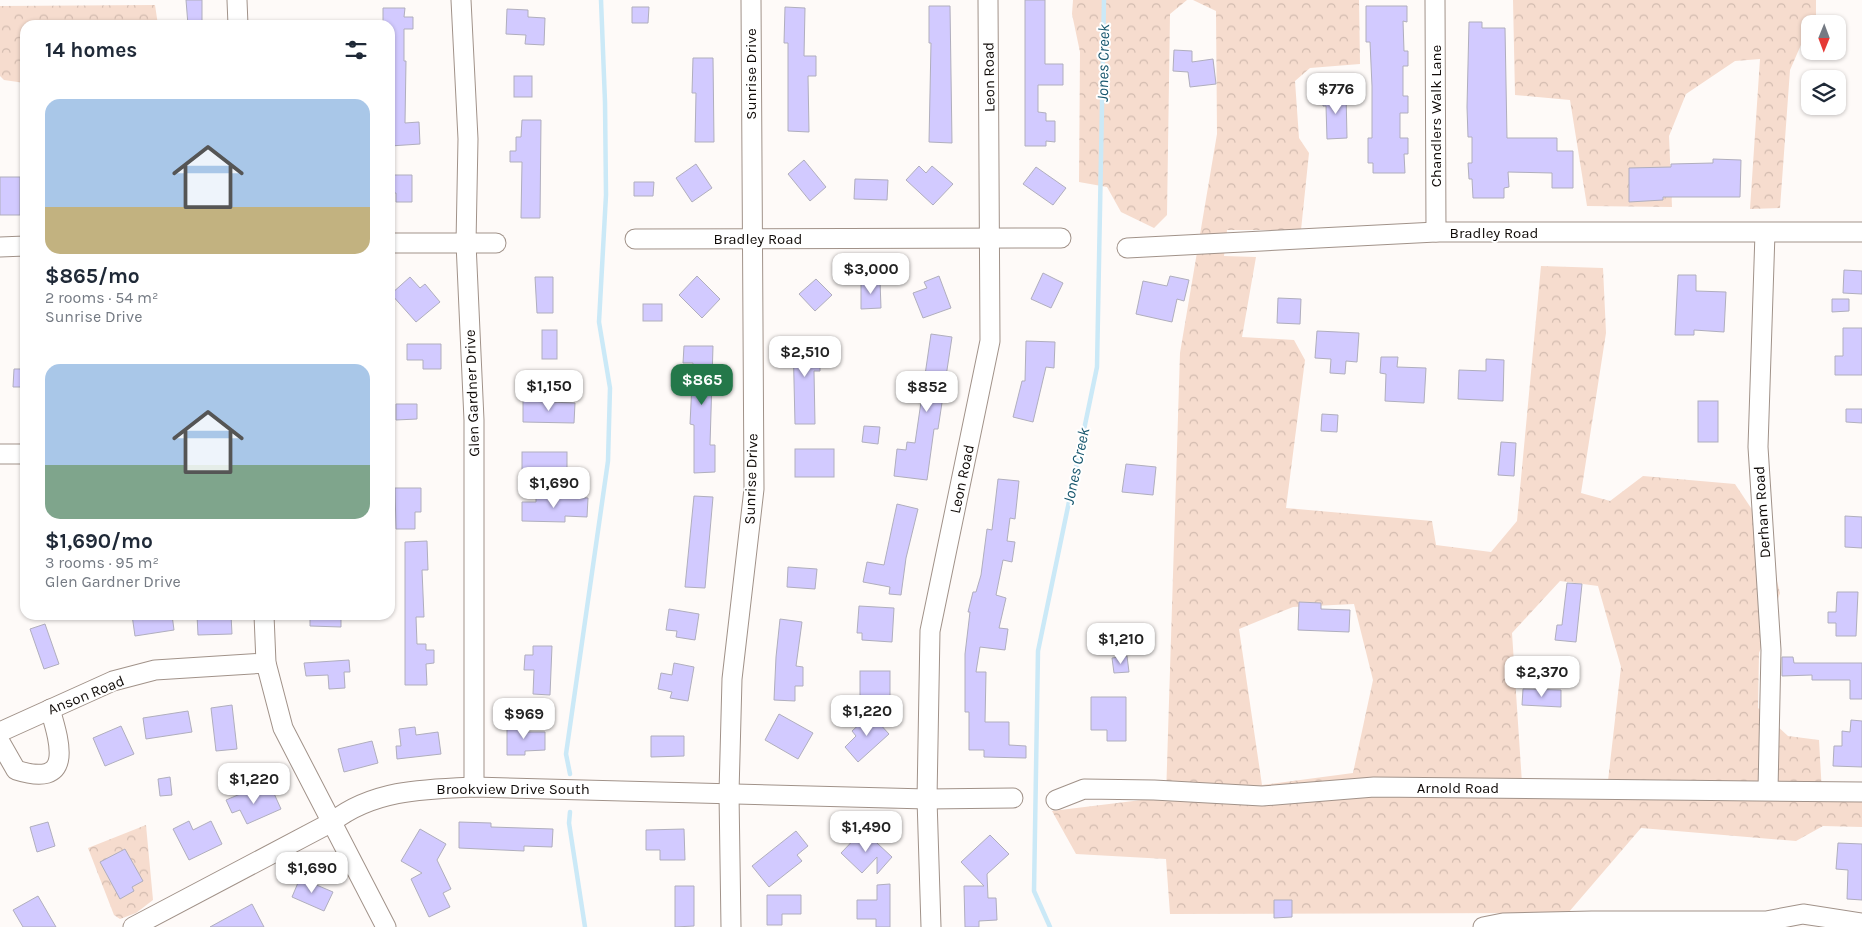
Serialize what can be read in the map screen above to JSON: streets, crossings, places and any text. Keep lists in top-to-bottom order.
{
  "streets": {
    "street": [
      "Sunrise Drive",
      "Leon Road",
      "Chandlers Walk Lane",
      "Bradley Road",
      "Glen Gardner Drive",
      "Derham Road",
      "Anson Road",
      "Arnold Road",
      "Brookview Drive South"
    ]
  },
  "crossings": [
    ["Sunrise Drive", "Bradley Road"],
    ["Sunrise Drive", "Brookview Drive South"],
    ["Leon Road", "Bradley Road"],
    ["Leon Road", "Brookview Drive South"],
    ["Chandlers Walk Lane", "Bradley Road"],
    ["Bradley Road", "Derham Road"],
    ["Glen Gardner Drive", "Brookview Drive South"],
    ["Derham Road", "Arnold Road"]
  ],
  "water": ["Jones Creek"],
  "north": "bottom",
  "page": {
    "heading": "14 homes",
    "price": [
      "$776",
      "$3,000",
      "$2,510",
      "$865",
      "$1,150",
      "$852",
      "$1,690",
      "$1,210",
      "$2,370",
      "$1,220",
      "$969",
      "$1,220",
      "$1,490",
      "$1,690"
    ],
    "list": [
      {
        "name": "$865/mo",
        "note": "2 rooms · 54 m² · Sunrise Drive"
      },
      {
        "name": "$1,690/mo",
        "note": "3 rooms · 95 m² · Glen Gardner Drive"
      }
    ]
  }
}
